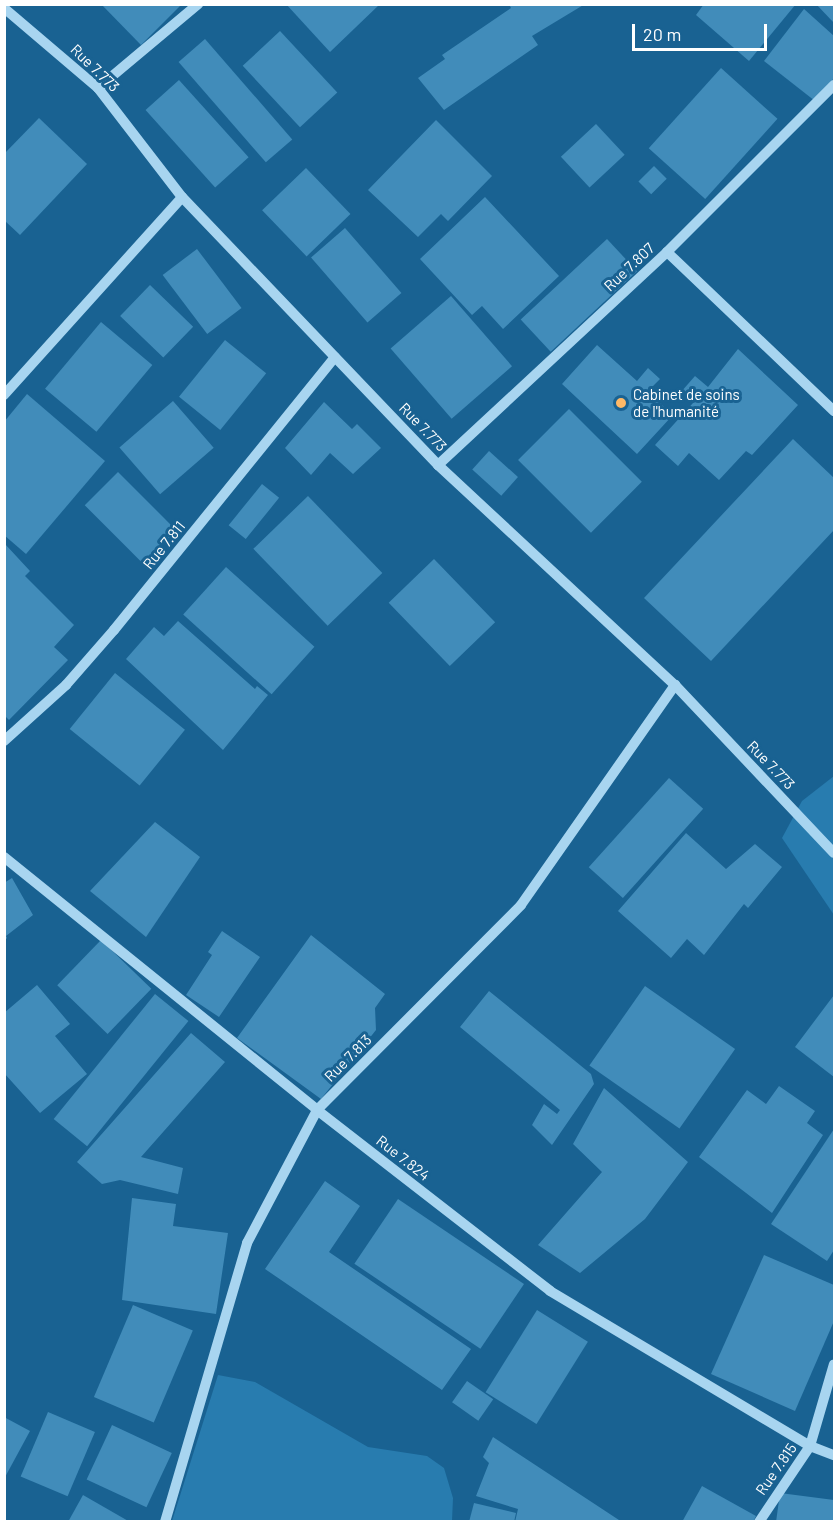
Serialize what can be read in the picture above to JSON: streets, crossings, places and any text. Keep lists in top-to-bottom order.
{
  "streets": {
    "street": [
      "Rue 7.773",
      "Rue 7.807",
      "Rue 7.811",
      "Rue 7.813",
      "Rue 7.824",
      "Rue 7.815"
    ]
  },
  "crossings": [
    ["Rue 7.773", "Rue 7.807"],
    ["Rue 7.773", "Rue 7.811"],
    ["Rue 7.773", "Rue 7.813"],
    ["Rue 7.813", "Rue 7.824"],
    ["Rue 7.824", "Rue 7.815"]
  ],
  "places": ["Cabinet de soins de l'humanité"],
  "scale_bar": "20 m"
}
